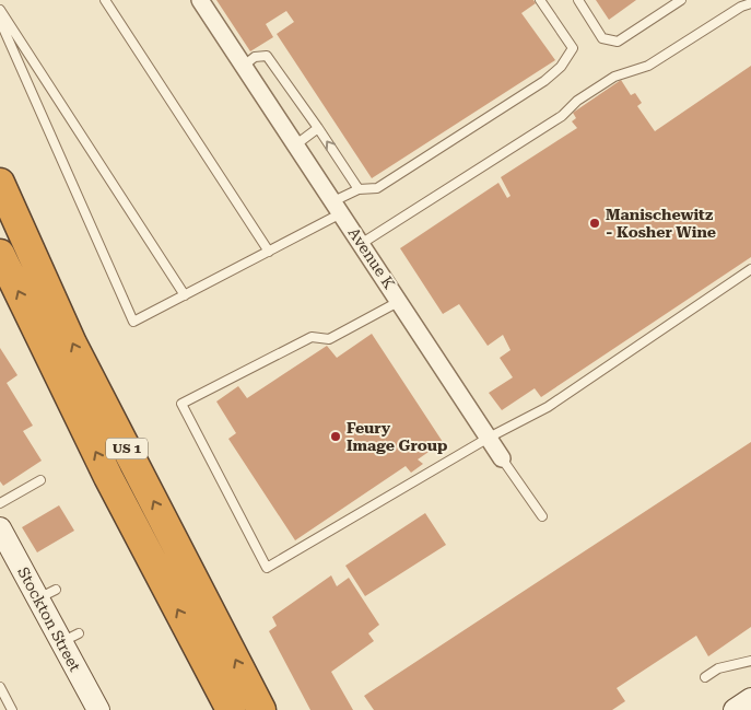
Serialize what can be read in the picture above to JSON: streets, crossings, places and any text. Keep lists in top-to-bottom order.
{
  "streets": {
    "highway": ["US 1"],
    "main road": ["Stockton Street"],
    "street": ["Avenue K"]
  },
  "places": ["Manischewitz - Kosher Wine", "Feury Image Group"]
}
